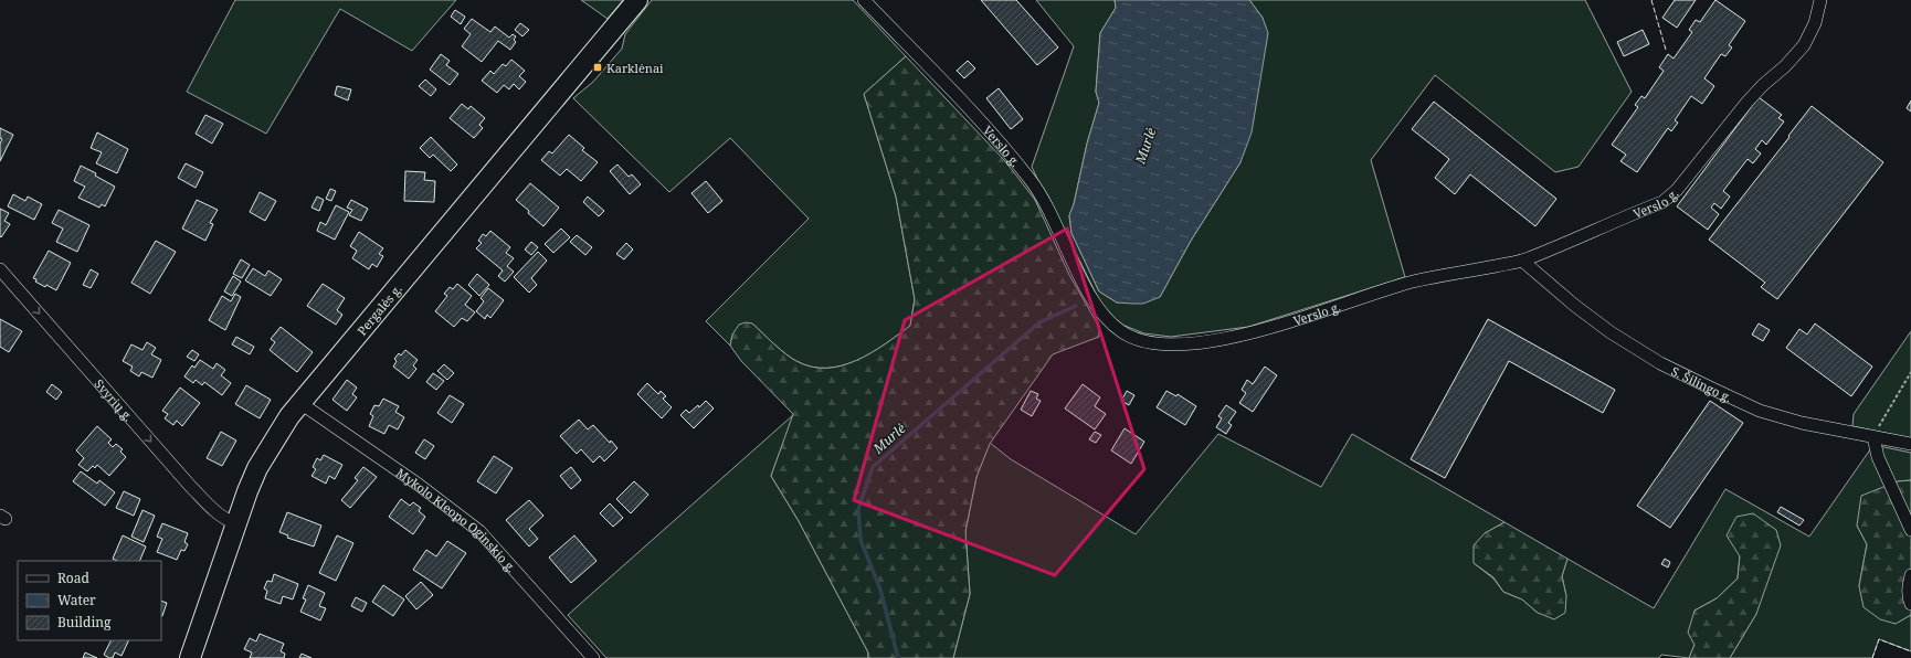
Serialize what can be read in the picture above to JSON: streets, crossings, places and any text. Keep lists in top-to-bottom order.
{
  "streets": {
    "main road": ["Pergalės g."],
    "street": [
      "Verslo g.",
      "S. Šilingo g.",
      "Svyrių g.",
      "Mykolo Kleopo Oginskio g."
    ]
  },
  "crossings": [
    ["Verslo g.", "S. Šilingo g."],
    ["Pergalės g.", "Svyrių g."],
    ["Pergalės g.", "Mykolo Kleopo Oginskio g."]
  ],
  "one_way": ["Svyrių g."],
  "water": ["Murlė"],
  "places": {
    "transit": ["Karklėnai"]
  },
  "legend": ["Road", "Water", "Building"]
}
